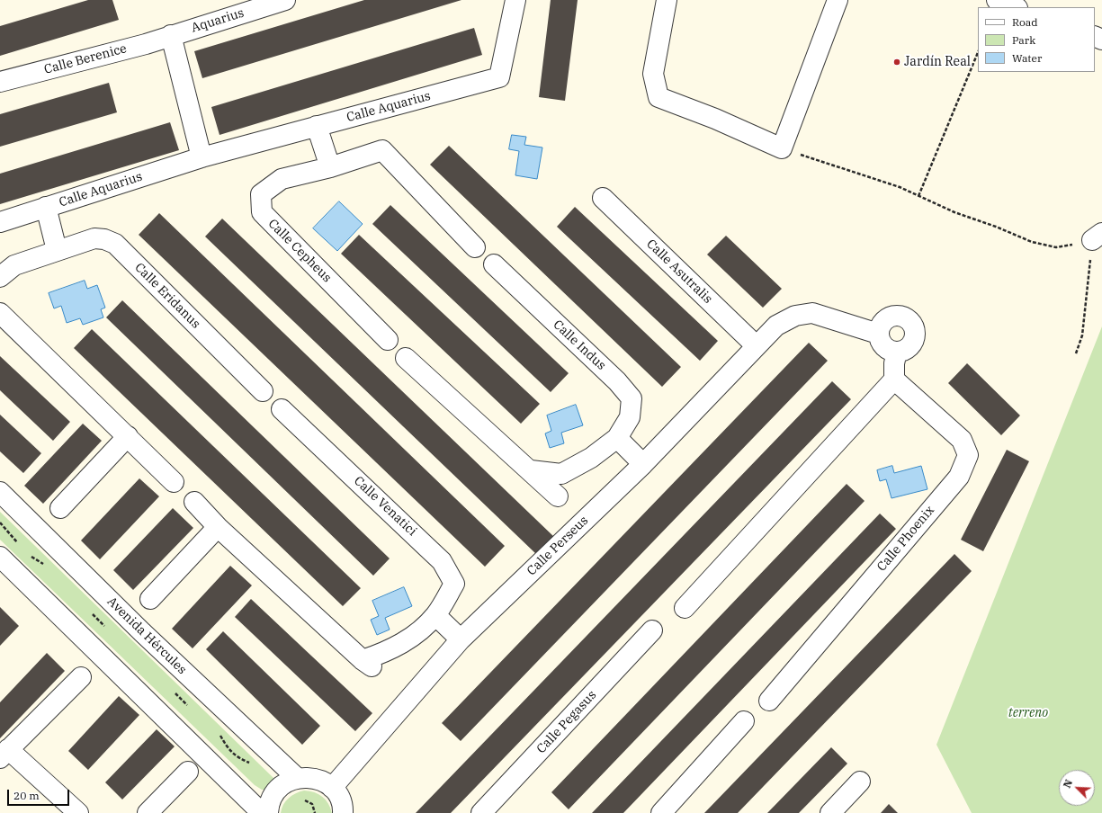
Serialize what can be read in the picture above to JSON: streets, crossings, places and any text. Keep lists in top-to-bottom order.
{
  "streets": {
    "street": [
      "Aquarius",
      "Calle Berenice",
      "Calle Aquarius",
      "Calle Cepheus",
      "Calle Asutralis",
      "Calle Eridanus",
      "Calle Indus",
      "Calle Venatici",
      "Calle Phoenix",
      "Calle Perseus",
      "Avenida Hércules",
      "Calle Pegasus"
    ]
  },
  "crossings": [
    ["Aquarius", "Calle Berenice"],
    ["Calle Asutralis", "Calle Perseus"]
  ],
  "parks": ["terreno"],
  "places": ["Jardín Real"],
  "legend": ["Road", "Park", "Water"],
  "scale_bar": "20 m",
  "north": "top left"
}
